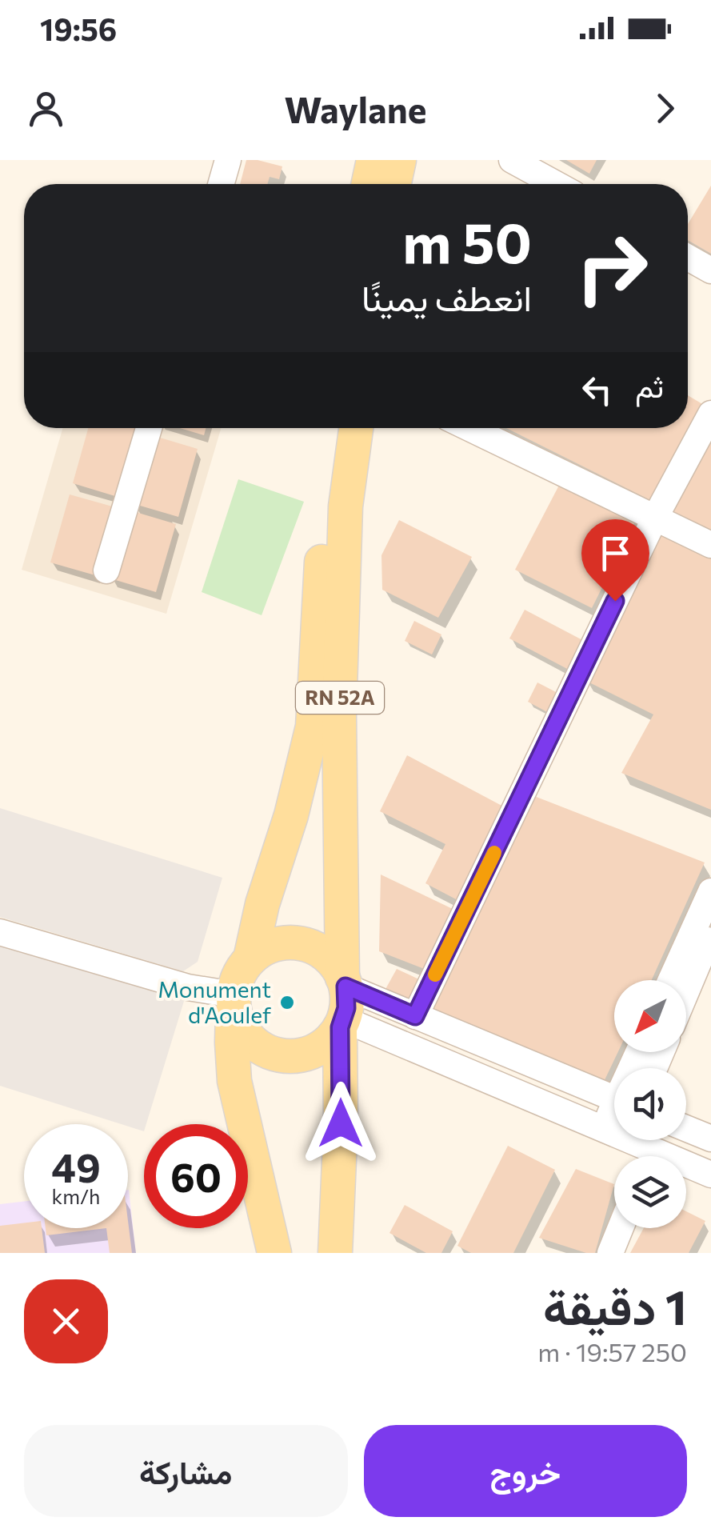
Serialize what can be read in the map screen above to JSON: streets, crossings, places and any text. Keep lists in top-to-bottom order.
{
  "streets": {
    "main road": ["RN 52A"]
  },
  "places": ["Monument d'Aoulef"],
  "north": "bottom left",
  "page": {
    "status": "19:56",
    "header": "Waylane",
    "turn": ["50 m", "انعطف يمينًا"],
    "then": "ثم",
    "speed": "49 km/h",
    "limit": "60",
    "heading": ["1 دقيقة", "250 m · 19:57"],
    "buttons": ["خروج", "مشاركة"]
  }
}
